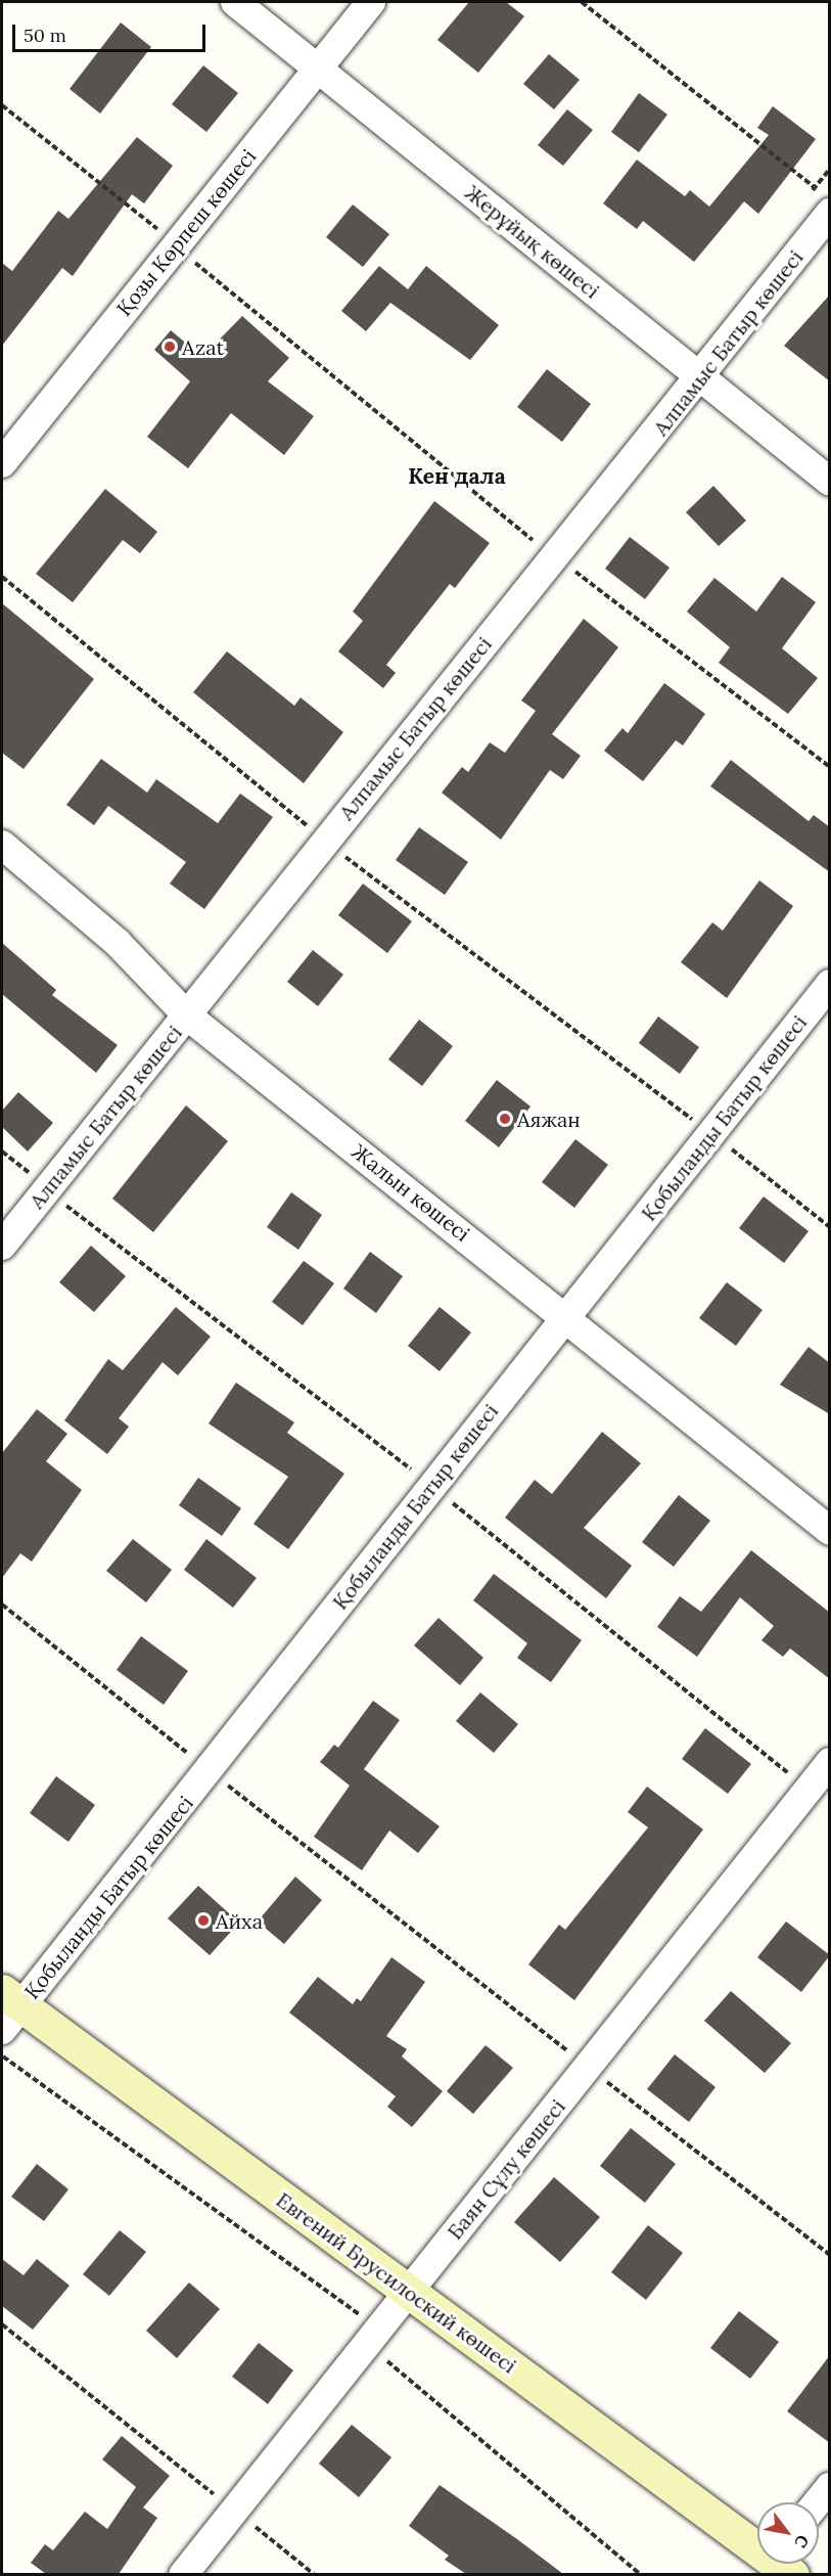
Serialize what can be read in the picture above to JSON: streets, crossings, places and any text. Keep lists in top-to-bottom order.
{
  "streets": {
    "main road": ["Евгений Брусилоский көшесі"],
    "street": [
      "Қозы Көрпеш көшесі",
      "Жерұйық көшесі",
      "Алпамыс Батыр көшесі",
      "Қобыланды Батыр көшесі",
      "Жалын көшесі",
      "Баян Сұлу көшесі"
    ]
  },
  "crossings": [
    ["Қозы Көрпеш көшесі", "Жерұйық көшесі"],
    ["Жерұйық көшесі", "Алпамыс Батыр көшесі"],
    ["Алпамыс Батыр көшесі", "Жалын көшесі"],
    ["Қобыланды Батыр көшесі", "Жалын көшесі"],
    ["Қобыланды Батыр көшесі", "Евгений Брусилоский көшесі"],
    ["Баян Сұлу көшесі", "Евгений Брусилоский көшесі"]
  ],
  "districts": ["Кен дала"],
  "places": ["Azat", "Аяжан", "Айха"],
  "scale_bar": "50 m",
  "north": "bottom right"
}
